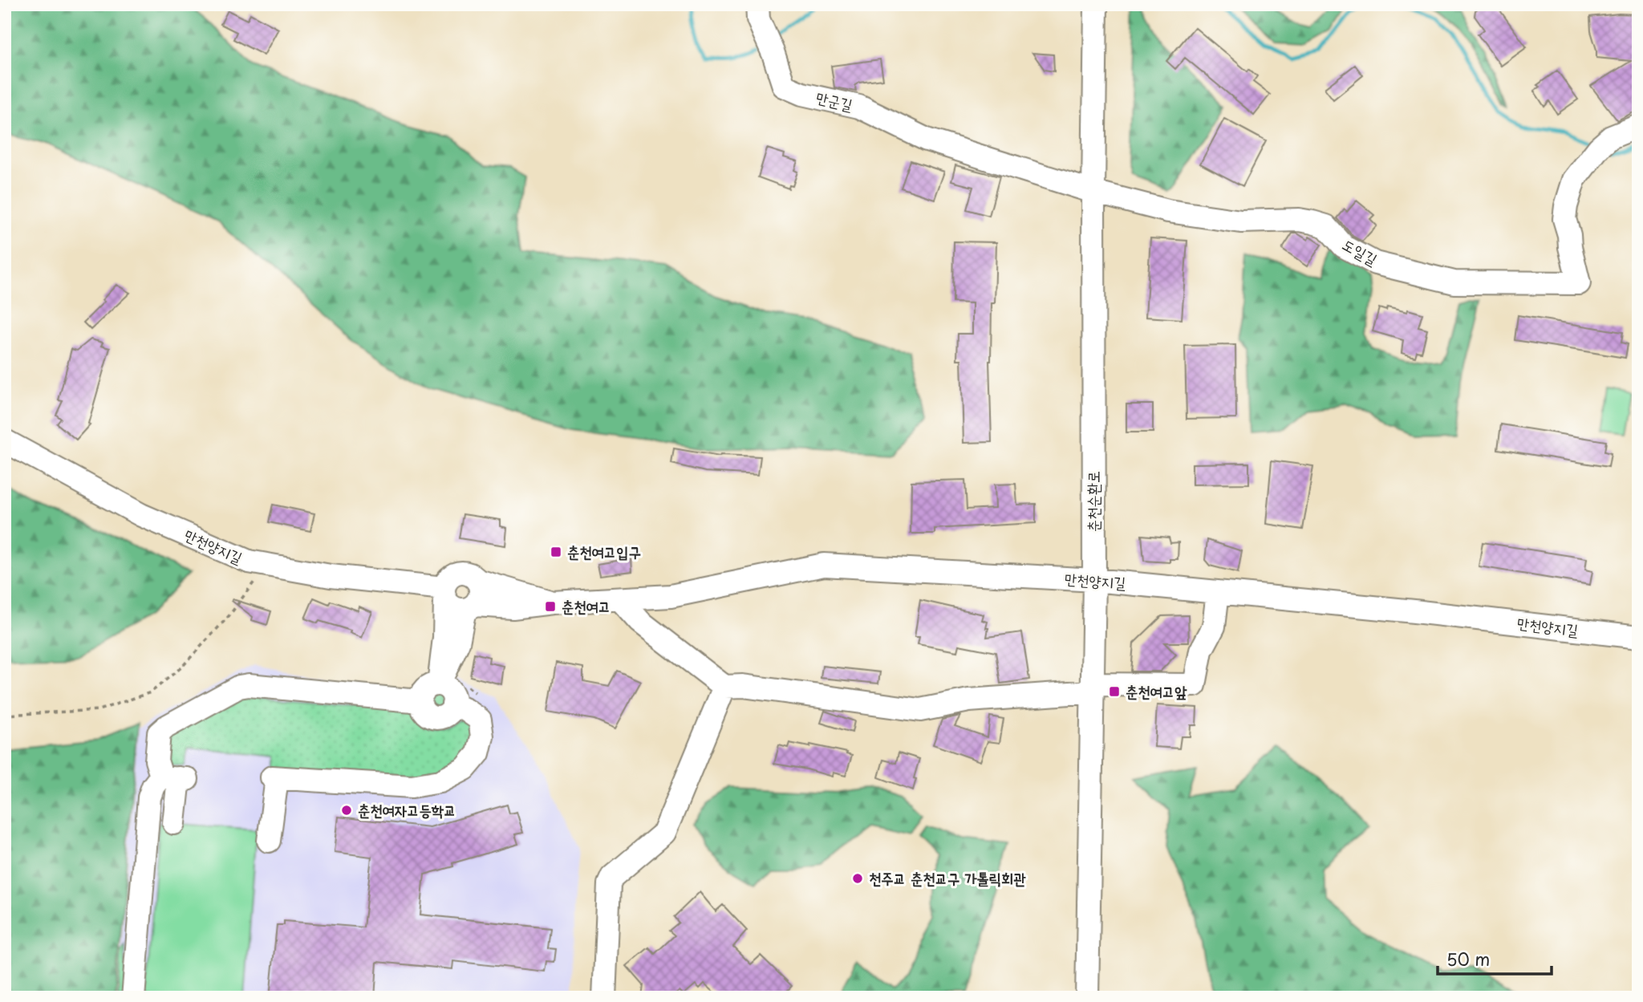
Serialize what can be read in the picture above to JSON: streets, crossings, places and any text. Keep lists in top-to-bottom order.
{
  "streets": {
    "street": [
      "만군길",
      "도일길",
      "춘천순환로",
      "만천양지길"
    ]
  },
  "crossings": [
    ["만군길", "도일길"],
    ["도일길", "춘천순환로"],
    ["춘천순환로", "만천양지길"]
  ],
  "places": {
    "transit": ["춘천여고입구", "춘천여고", "춘천여고앞"],
    "other": ["춘천여자고등학교", "천주교 춘천교구 가톨릭회관"]
  },
  "scale_bar": "50 m"
}
